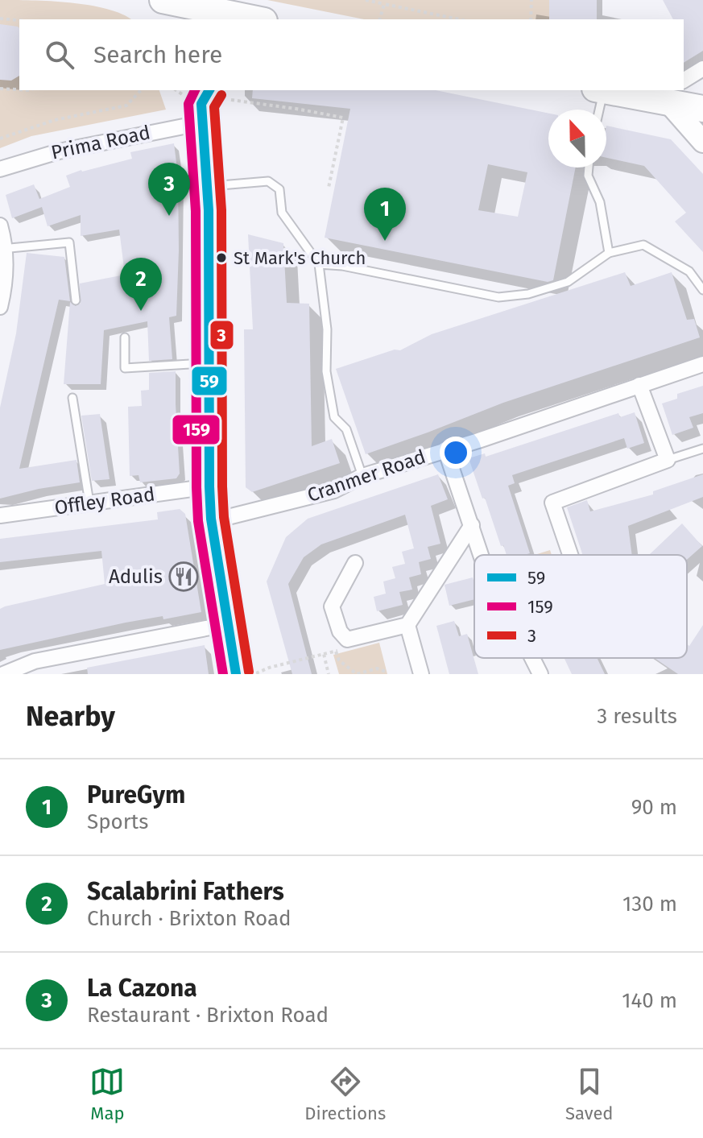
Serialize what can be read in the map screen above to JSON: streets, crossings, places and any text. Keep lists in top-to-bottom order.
{
  "streets": {
    "street": ["Prima Road", "Cranmer Road", "Offley Road"]
  },
  "places": {
    "other": ["St Mark's Church"],
    "restaurant": ["Adulis"]
  },
  "lines": ["transit line 59", "transit line 159", "transit line 3"],
  "legend": ["59", "159", "3"],
  "north": "top",
  "page": {
    "search": "Search here",
    "pins": ["3", "1", "2"],
    "heading": ["Nearby", "3 results"],
    "list": [
      {
        "mark": "1",
        "name": "PureGym",
        "note": "Sports",
        "value": "90 m"
      },
      {
        "mark": "2",
        "name": "Scalabrini Fathers",
        "note": "Church · Brixton Road",
        "value": "130 m"
      },
      {
        "mark": "3",
        "name": "La Cazona",
        "note": "Restaurant · Brixton Road",
        "value": "140 m"
      }
    ],
    "nav": ["Map", "Directions", "Saved"]
  }
}
